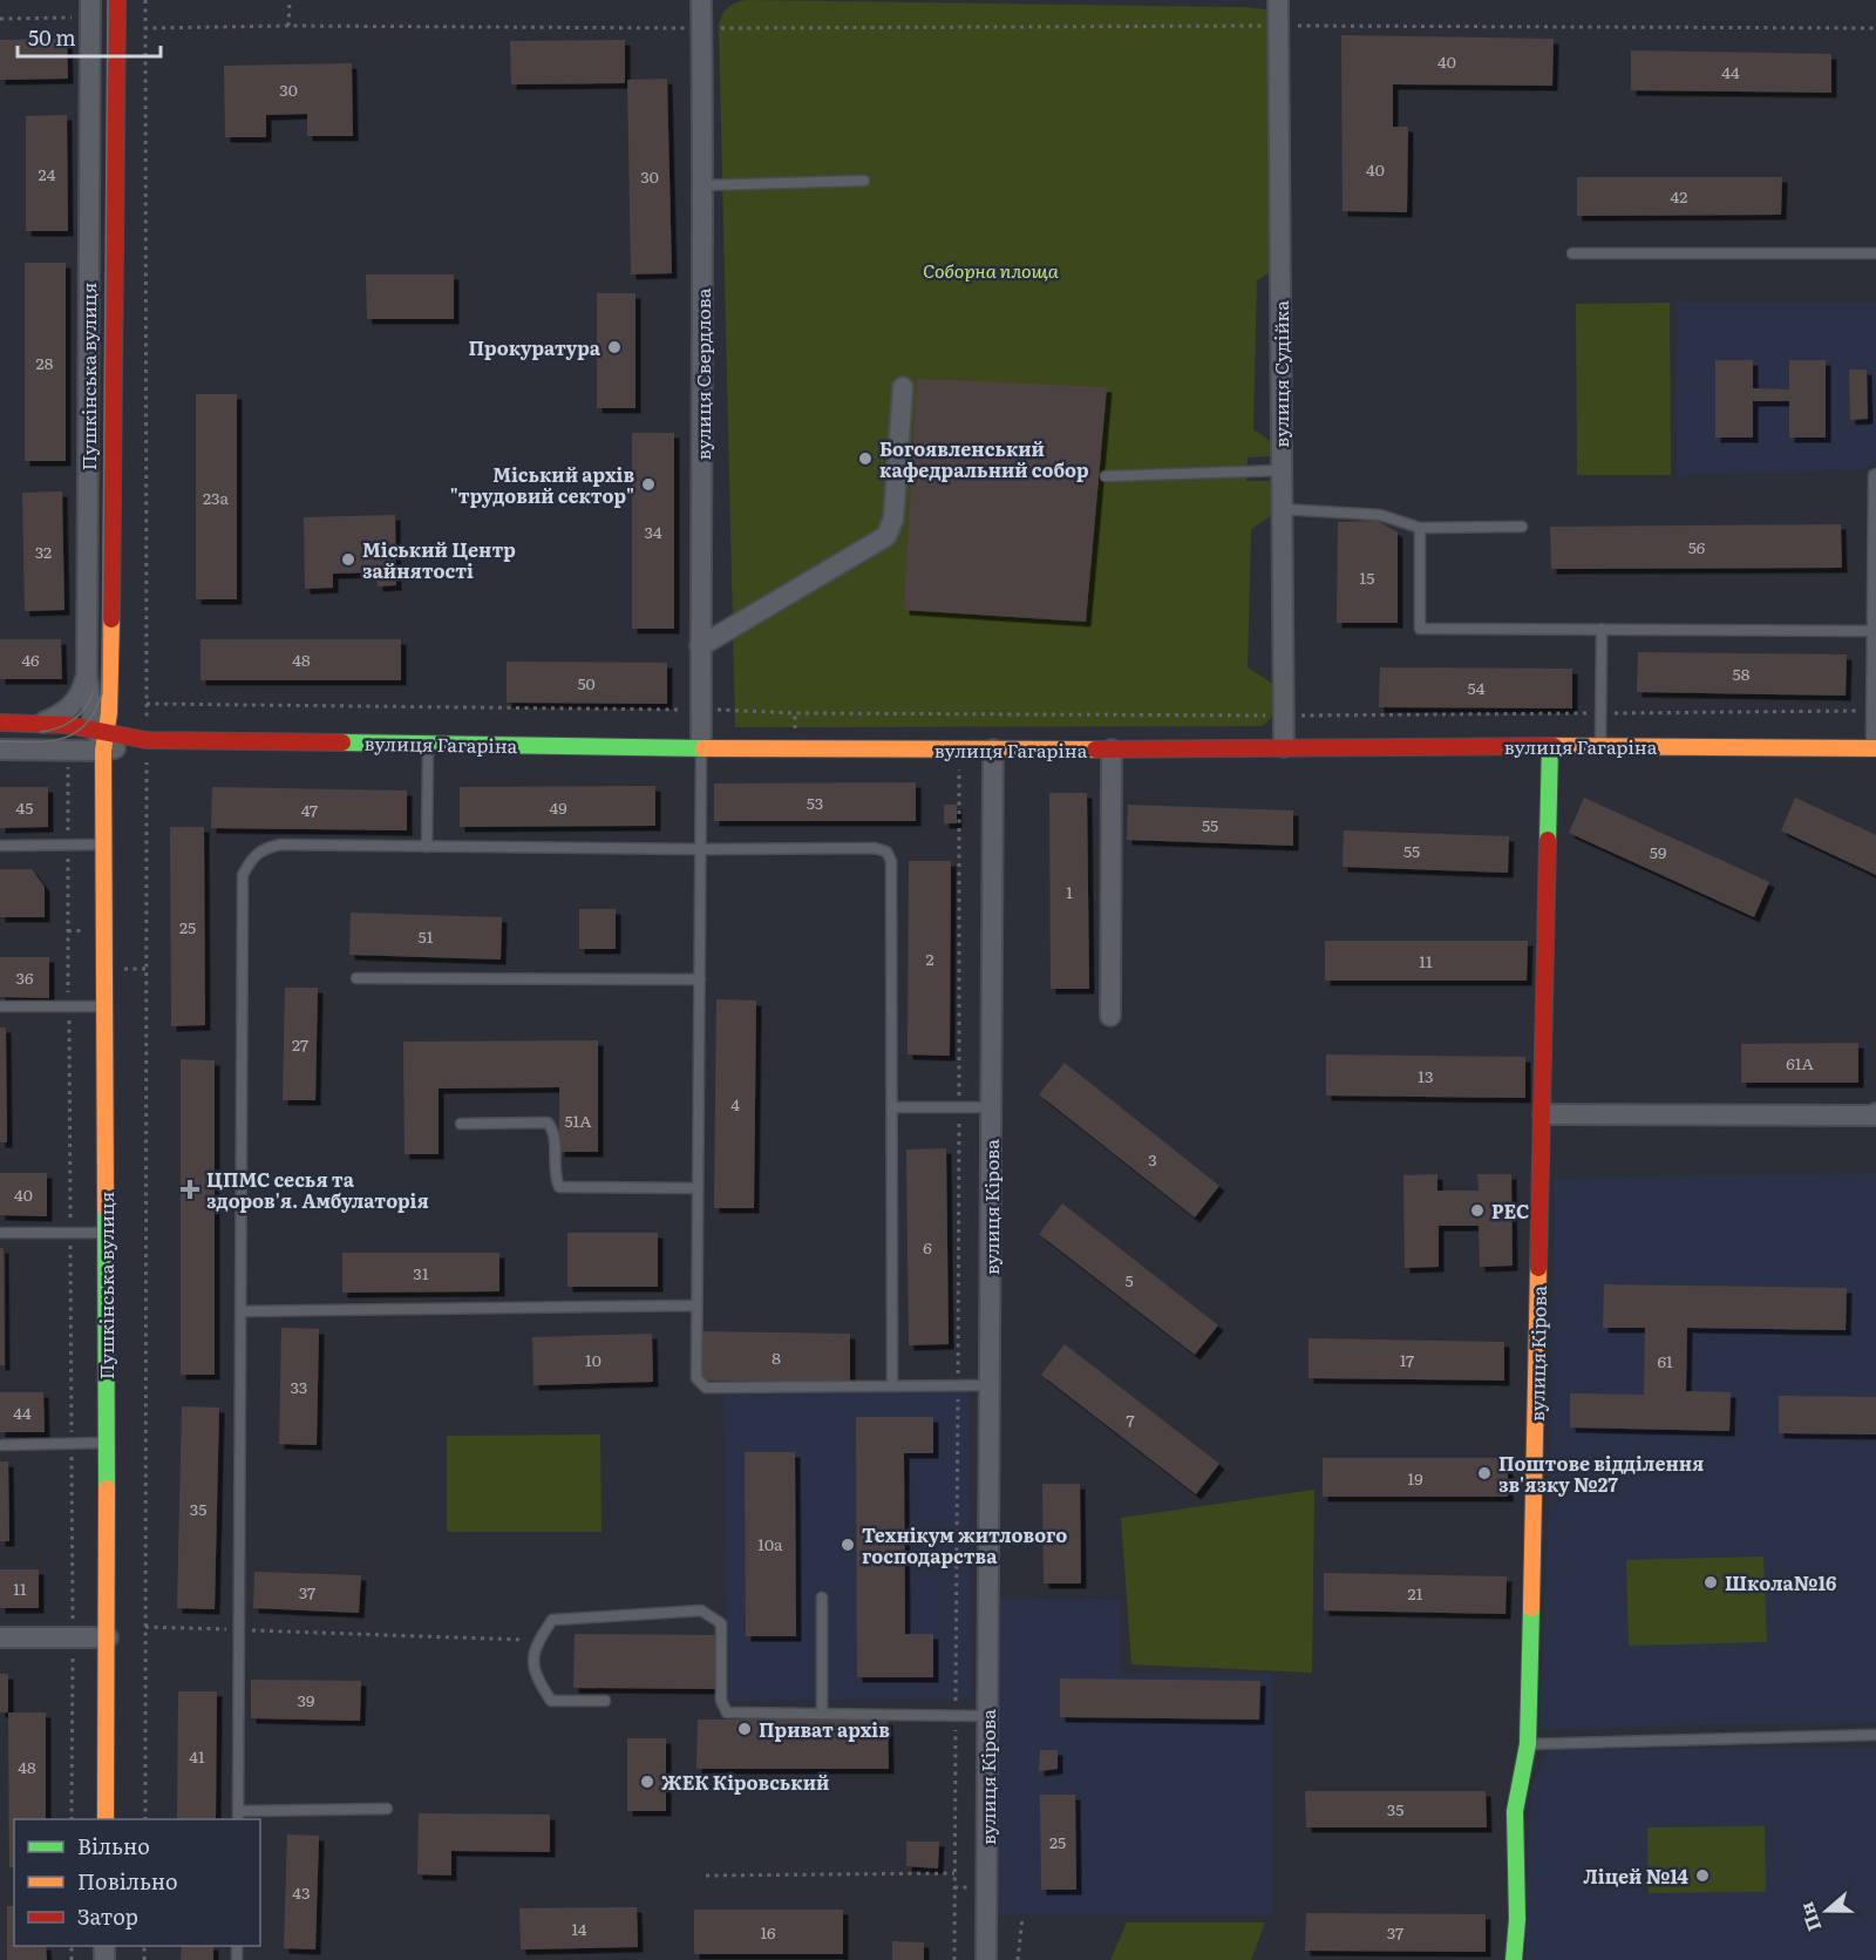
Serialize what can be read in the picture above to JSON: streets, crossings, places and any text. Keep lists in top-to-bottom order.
{
  "streets": {
    "street": [
      "вулиця Свердлова",
      "вулиця Судійка",
      "Пушкінська вулиця",
      "вулиця Гагаріна",
      "вулиця Кірова"
    ]
  },
  "crossings": [
    ["вулиця Свердлова", "вулиця Гагаріна"],
    ["вулиця Судійка", "вулиця Гагаріна"],
    ["Пушкінська вулиця", "вулиця Гагаріна"],
    ["вулиця Гагаріна", "вулиця Кірова"]
  ],
  "parks": ["Соборна площа"],
  "places": {
    "other": [
      "Прокуратура",
      "Богоявленський кафедральний собор",
      "Міський архів \"трудовий сектор\"",
      "Міський Центр зайнятості",
      "РЕС",
      "Поштове відділення зв'язку №27",
      "Технікум житлового господарства",
      "Школа№16",
      "Приват архів",
      "ЖЕК Кіровський",
      "Ліцей №14"
    ],
    "health": ["ЦПМС сесья та здоров'я. Амбулаторія"]
  },
  "house_numbers": [
    "40",
    "44",
    "30",
    "40",
    "24",
    "30",
    "42",
    "28",
    "23а",
    "34",
    "56",
    "32",
    "15",
    "46",
    "48",
    "58",
    "50",
    "54",
    "53",
    "45",
    "49",
    "47",
    "55",
    "55",
    "59",
    "1",
    "25",
    "51",
    "2",
    "11",
    "36",
    "27",
    "61А",
    "13",
    "4",
    "51А",
    "3",
    "40",
    "6",
    "31",
    "5",
    "8",
    "10",
    "17",
    "61",
    "33",
    "44",
    "7",
    "19",
    "35",
    "10а",
    "11",
    "37",
    "21",
    "39",
    "41",
    "48",
    "35",
    "25",
    "43",
    "14",
    "16",
    "37"
  ],
  "legend": ["Вільно", "Повільно", "Затор"],
  "scale_bar": "50 m",
  "north": "left"
}
